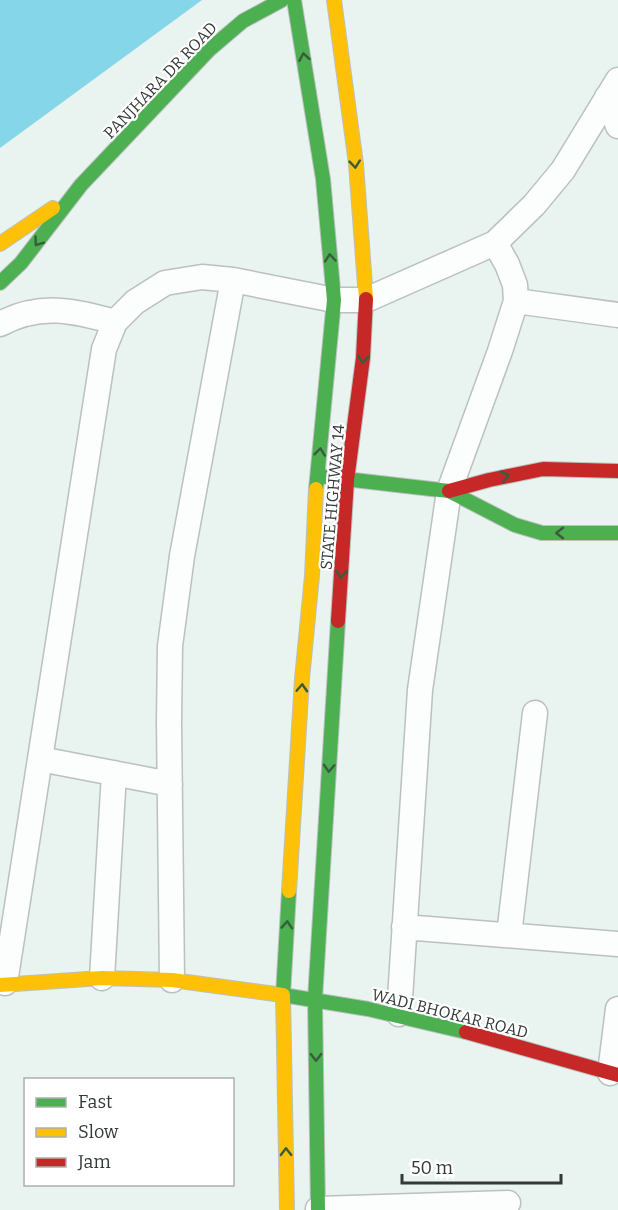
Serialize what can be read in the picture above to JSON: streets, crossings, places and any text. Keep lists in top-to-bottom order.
{
  "streets": {
    "main road": ["PANJHARA DR ROAD", "STATE HIGHWAY 14", "WADI BHOKAR ROAD"]
  },
  "crossings": [
    ["STATE HIGHWAY 14", "WADI BHOKAR ROAD"]
  ],
  "legend": ["Fast", "Slow", "Jam"],
  "scale_bar": "50 m"
}
